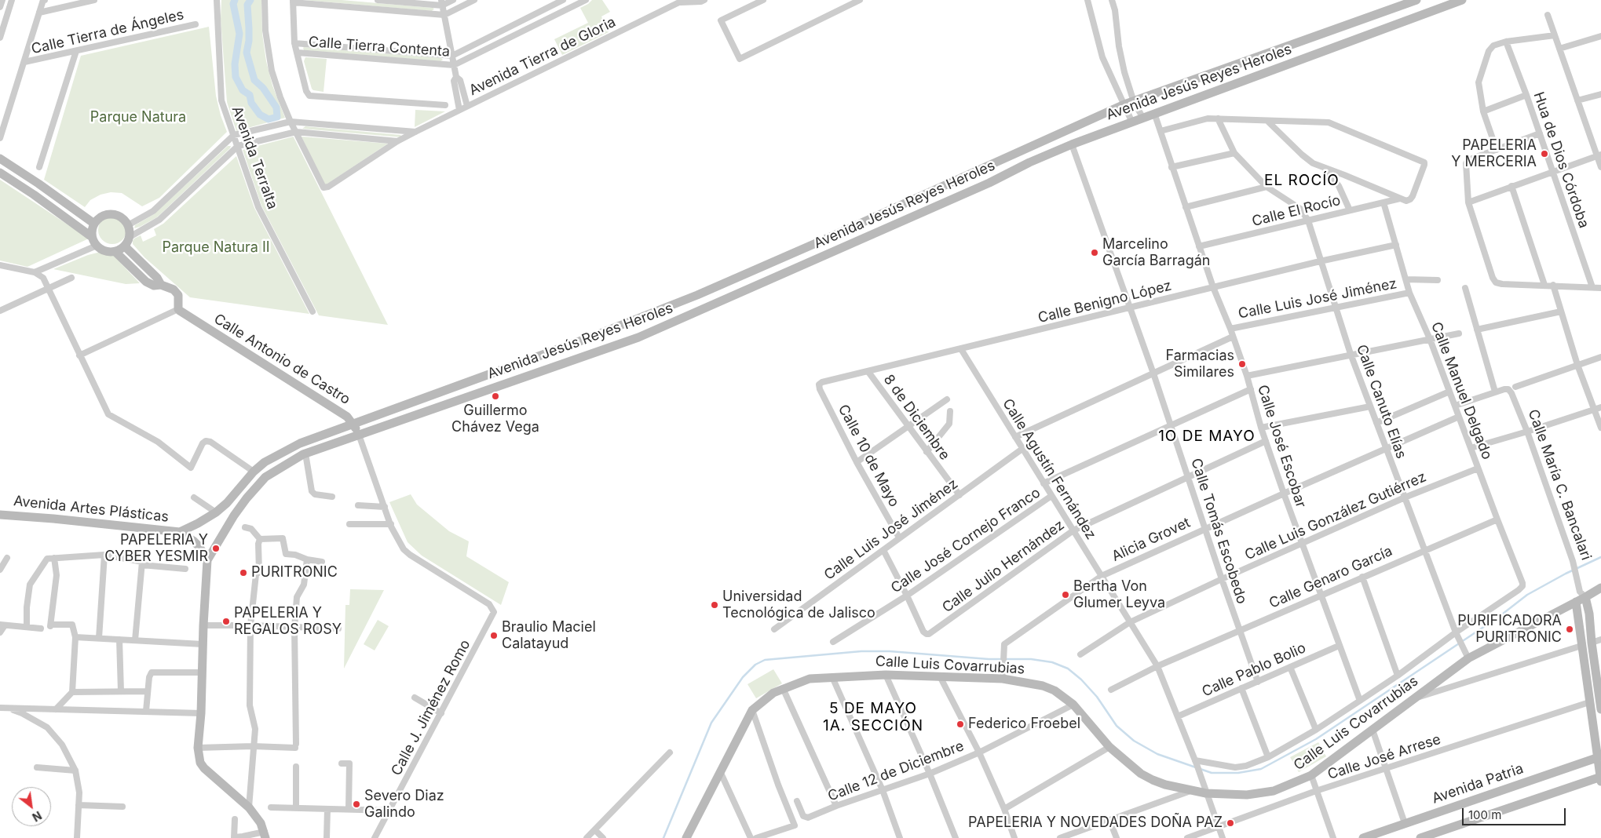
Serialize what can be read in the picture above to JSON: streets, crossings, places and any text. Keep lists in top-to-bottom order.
{
  "streets": {
    "street": [
      "Calle Tierra de Ángeles",
      "Calle Tierra Contenta",
      "Avenida Tierra de Gloria",
      "Avenida Jesús Reyes Heroles",
      "Avenida Terralta",
      "Hua de Dios Córdoba",
      "Calle El Rocío",
      "Calle Luis José Jiménez",
      "Calle Benigno López",
      "Calle Antonio de Castro",
      "Calle Manuel Delgado",
      "Calle Canuto Elías",
      "8 de Diciembre",
      "Calle José Escobar",
      "Calle 10 de Mayo",
      "Calle Agustín Fernández",
      "Calle María C. Bancalari",
      "Avenida Artes Plásticas",
      "Calle Luis González Gutiérrez",
      "Calle Tomás Escobedo",
      "Alicia Grovet",
      "Calle José Cornejo Franco",
      "Calle Julio Hernández",
      "Calle Genaro García",
      "Calle Luis Covarrubias",
      "Calle Pablo Bolio",
      "Calle J. Jiménez Romo",
      "Calle José Arrese",
      "Calle 12 de Diciembre",
      "Avenida Patria"
    ]
  },
  "crossings": [
    ["Avenida Jesús Reyes Heroles", "Calle Antonio de Castro"],
    ["Avenida Jesús Reyes Heroles", "Calle José Escobar"],
    ["Avenida Jesús Reyes Heroles", "Avenida Artes Plásticas"],
    ["Avenida Jesús Reyes Heroles", "Calle Tomás Escobedo"],
    ["Calle El Rocío", "Calle Manuel Delgado"],
    ["Calle El Rocío", "Calle Canuto Elías"],
    ["Calle El Rocío", "Calle José Escobar"],
    ["Calle Luis José Jiménez", "Calle Manuel Delgado"],
    ["Calle Luis José Jiménez", "Calle Canuto Elías"],
    ["Calle Luis José Jiménez", "8 de Diciembre"],
    ["Calle Luis José Jiménez", "Calle José Escobar"],
    ["Calle Luis José Jiménez", "Calle 10 de Mayo"],
    ["Calle Luis José Jiménez", "Calle Agustín Fernández"],
    ["Calle Luis José Jiménez", "Calle Tomás Escobedo"],
    ["Calle Benigno López", "Calle Manuel Delgado"],
    ["Calle Benigno López", "Calle Canuto Elías"],
    ["Calle Benigno López", "8 de Diciembre"],
    ["Calle Benigno López", "Calle José Escobar"],
    ["Calle Benigno López", "Calle 10 de Mayo"],
    ["Calle Benigno López", "Calle Agustín Fernández"],
    ["Calle Benigno López", "Calle Tomás Escobedo"],
    ["Calle Antonio de Castro", "Avenida Artes Plásticas"],
    ["Calle Antonio de Castro", "Calle J. Jiménez Romo"],
    ["Calle Manuel Delgado", "Calle Canuto Elías"],
    ["Calle Manuel Delgado", "Calle Luis González Gutiérrez"],
    ["Calle Manuel Delgado", "Alicia Grovet"],
    ["Calle Manuel Delgado", "Calle Genaro García"],
    ["Calle Canuto Elías", "Calle Luis González Gutiérrez"],
    ["Calle Canuto Elías", "Alicia Grovet"],
    ["Calle Canuto Elías", "Calle Genaro García"],
    ["Calle Canuto Elías", "Calle Luis Covarrubias"],
    ["Calle José Escobar", "Calle Luis González Gutiérrez"],
    ["Calle José Escobar", "Alicia Grovet"],
    ["Calle José Escobar", "Calle José Cornejo Franco"],
    ["Calle José Escobar", "Calle Julio Hernández"],
    ["Calle José Escobar", "Calle Genaro García"],
    ["Calle José Escobar", "Calle Pablo Bolio"],
    ["Calle Agustín Fernández", "Calle Luis González Gutiérrez"],
    ["Calle Agustín Fernández", "Alicia Grovet"],
    ["Calle Agustín Fernández", "Calle José Cornejo Franco"],
    ["Calle Agustín Fernández", "Calle Julio Hernández"],
    ["Calle Agustín Fernández", "Calle Genaro García"],
    ["Calle Agustín Fernández", "Calle Luis Covarrubias"],
    ["Calle Agustín Fernández", "Calle Pablo Bolio"],
    ["Calle Agustín Fernández", "Calle José Arrese"],
    ["Calle María C. Bancalari", "Calle Luis Covarrubias"],
    ["Calle Luis González Gutiérrez", "Calle Tomás Escobedo"],
    ["Calle Tomás Escobedo", "Alicia Grovet"],
    ["Calle Tomás Escobedo", "Calle José Cornejo Franco"],
    ["Calle Tomás Escobedo", "Calle Julio Hernández"],
    ["Calle Tomás Escobedo", "Calle Genaro García"],
    ["Calle Tomás Escobedo", "Calle Pablo Bolio"],
    ["Alicia Grovet", "Calle Luis Covarrubias"],
    ["Calle José Cornejo Franco", "Calle Julio Hernández"],
    ["Calle Luis Covarrubias", "Calle 12 de Diciembre"]
  ],
  "districts": ["EL ROCÍO", "1O DE MAYO", "5 DE MAYO 1A. SECCIÓN"],
  "parks": ["Parque Natura", "Parque Natura II"],
  "places": [
    "PAPELERIA Y MERCERIA",
    "Marcelino García Barragán",
    "Farmacias Similares",
    "Guillermo Chávez Vega",
    "PAPELERIA Y CYBER YESMIR",
    "PURITRONIC",
    "Bertha Von Glumer Leyva",
    "Universidad Tecnológica de Jalisco",
    "PAPELERIA Y REGALOS ROSY",
    "PURIFICADORA PURITRONIC",
    "Braulio Maciel Calatayud",
    "Federico Froebel",
    "Severo Diaz Galindo",
    "PAPELERIA Y NOVEDADES DOÑA PAZ"
  ],
  "scale_bar": "100 m",
  "north": "bottom right"
}
